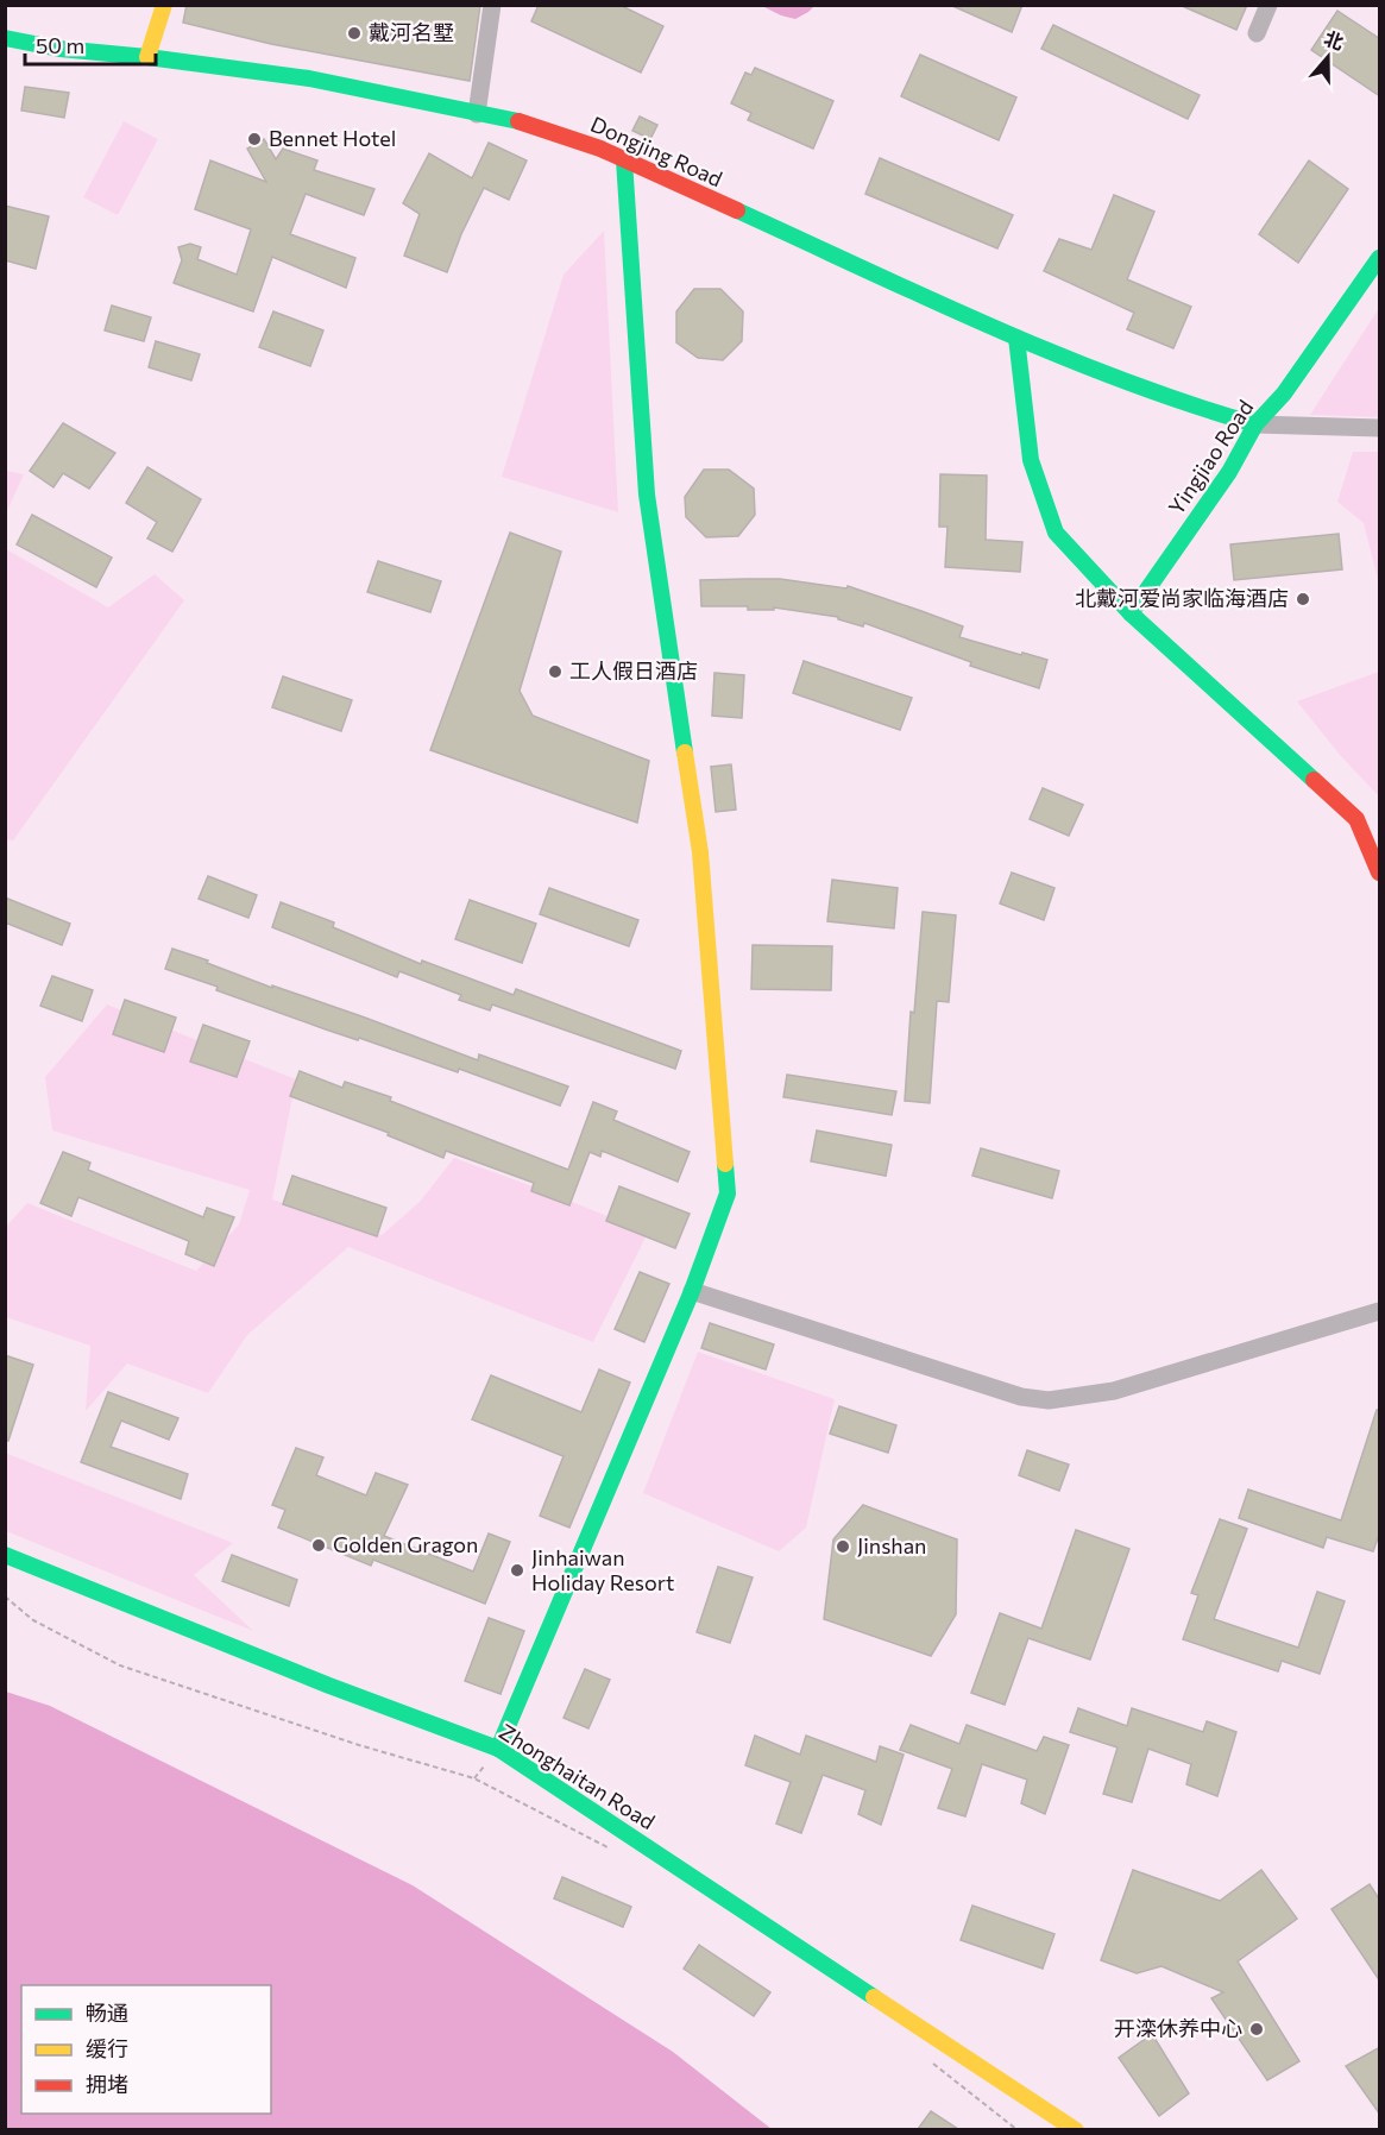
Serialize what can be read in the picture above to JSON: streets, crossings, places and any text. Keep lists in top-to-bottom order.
{
  "streets": {
    "main road": ["Dongjing Road", "Yingjiao Road", "Zhonghaitan Road"]
  },
  "crossings": [
    ["Dongjing Road", "Yingjiao Road"]
  ],
  "places": [
    "戴河名墅",
    "Bennet Hotel",
    "北戴河爱尚家临海酒店",
    "工人假日酒店",
    "Golden Gragon",
    "Jinshan",
    "Jinhaiwan Holiday Resort",
    "开滦休养中心"
  ],
  "legend": ["畅通", "缓行", "拥堵"],
  "scale_bar": "50 m",
  "north": "top"
}
